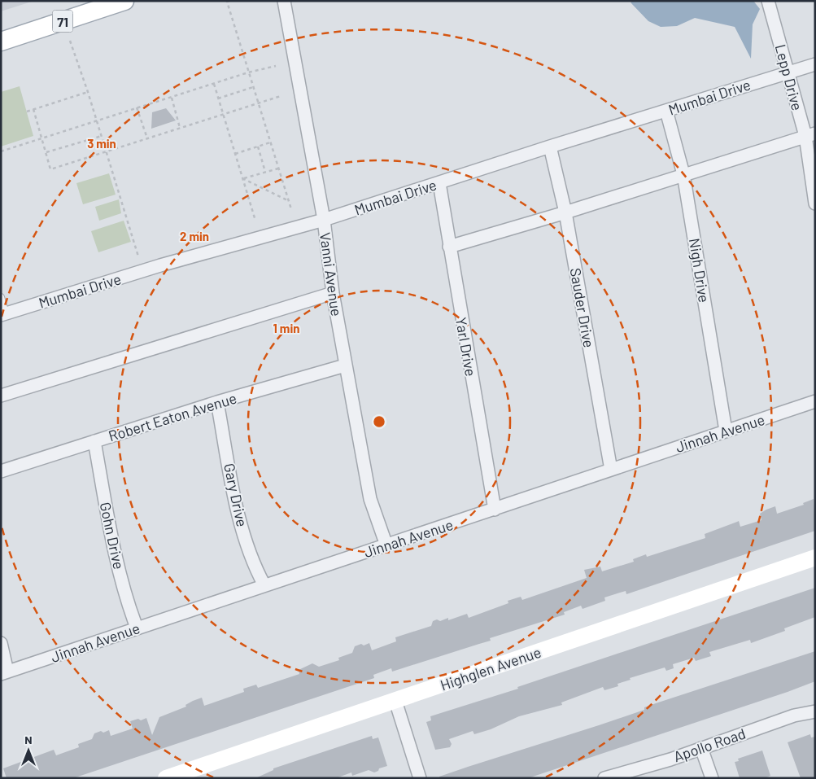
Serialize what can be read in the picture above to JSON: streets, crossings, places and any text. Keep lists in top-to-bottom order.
{
  "streets": {
    "main road": ["71"],
    "street": [
      "Lepp Drive",
      "Mumbai Drive",
      "Nigh Drive",
      "Vanni Avenue",
      "Sauder Drive",
      "Yarl Drive",
      "Robert Eaton Avenue",
      "Jinnah Avenue",
      "Gary Drive",
      "Gohn Drive",
      "Highglen Avenue",
      "Apollo Road"
    ]
  },
  "crossings": [
    ["Lepp Drive", "Mumbai Drive"],
    ["Mumbai Drive", "Nigh Drive"],
    ["Mumbai Drive", "Vanni Avenue"],
    ["Mumbai Drive", "Sauder Drive"],
    ["Mumbai Drive", "Yarl Drive"],
    ["Nigh Drive", "Jinnah Avenue"],
    ["Vanni Avenue", "Robert Eaton Avenue"],
    ["Vanni Avenue", "Jinnah Avenue"],
    ["Sauder Drive", "Jinnah Avenue"],
    ["Yarl Drive", "Jinnah Avenue"],
    ["Robert Eaton Avenue", "Gary Drive"],
    ["Robert Eaton Avenue", "Gohn Drive"],
    ["Jinnah Avenue", "Gary Drive"],
    ["Jinnah Avenue", "Gohn Drive"]
  ],
  "north": "top",
  "rings": ["3 min", "2 min", "1 min"]
}
